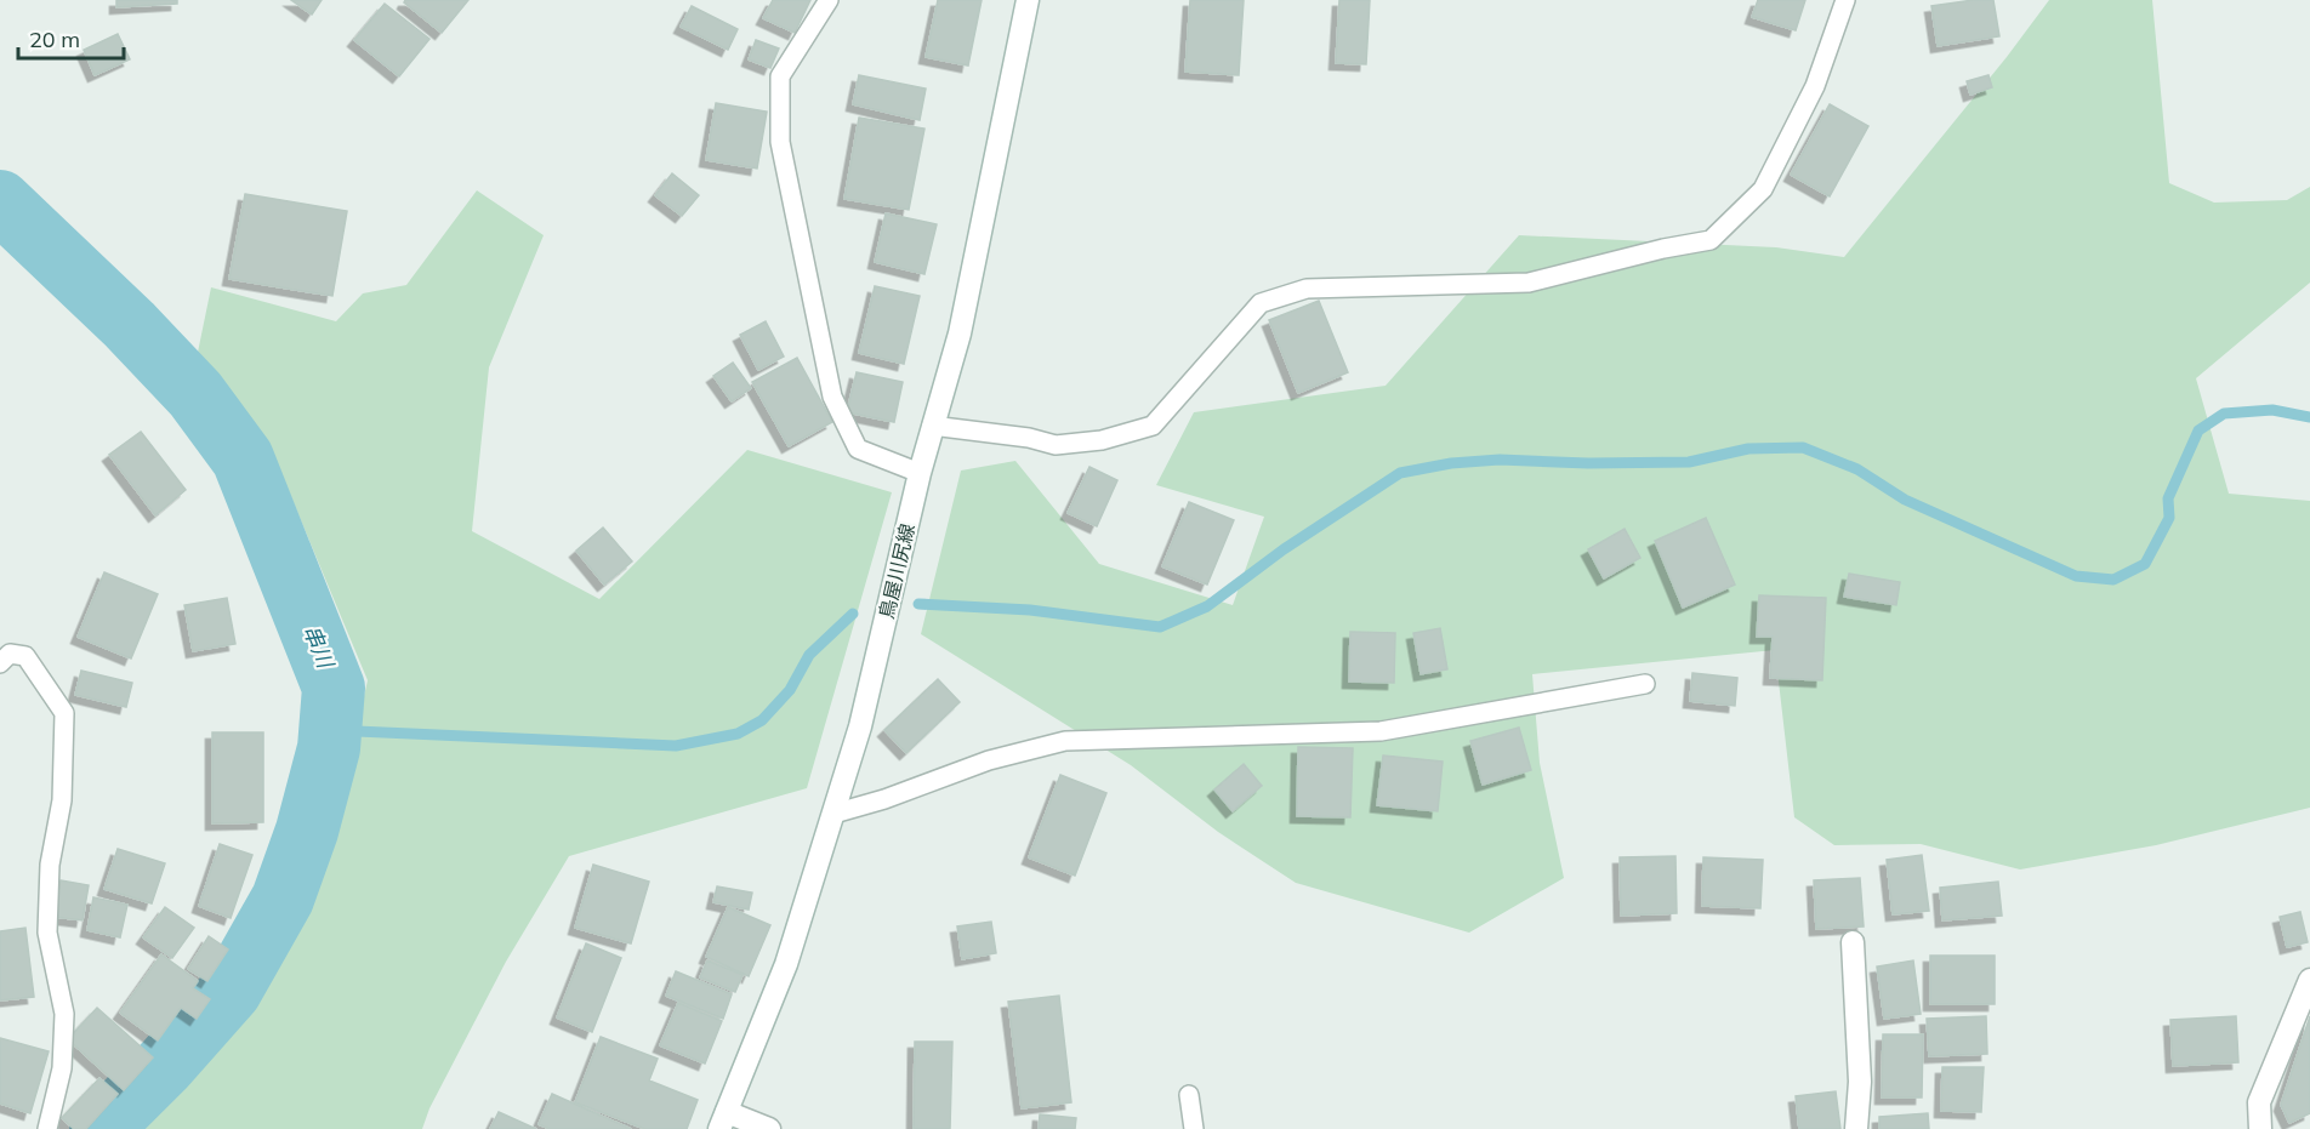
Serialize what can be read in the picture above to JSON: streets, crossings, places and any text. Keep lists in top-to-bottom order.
{
  "streets": {
    "main road": ["鳥屋川尻線"]
  },
  "water": ["串川"],
  "scale_bar": "20 m"
}
